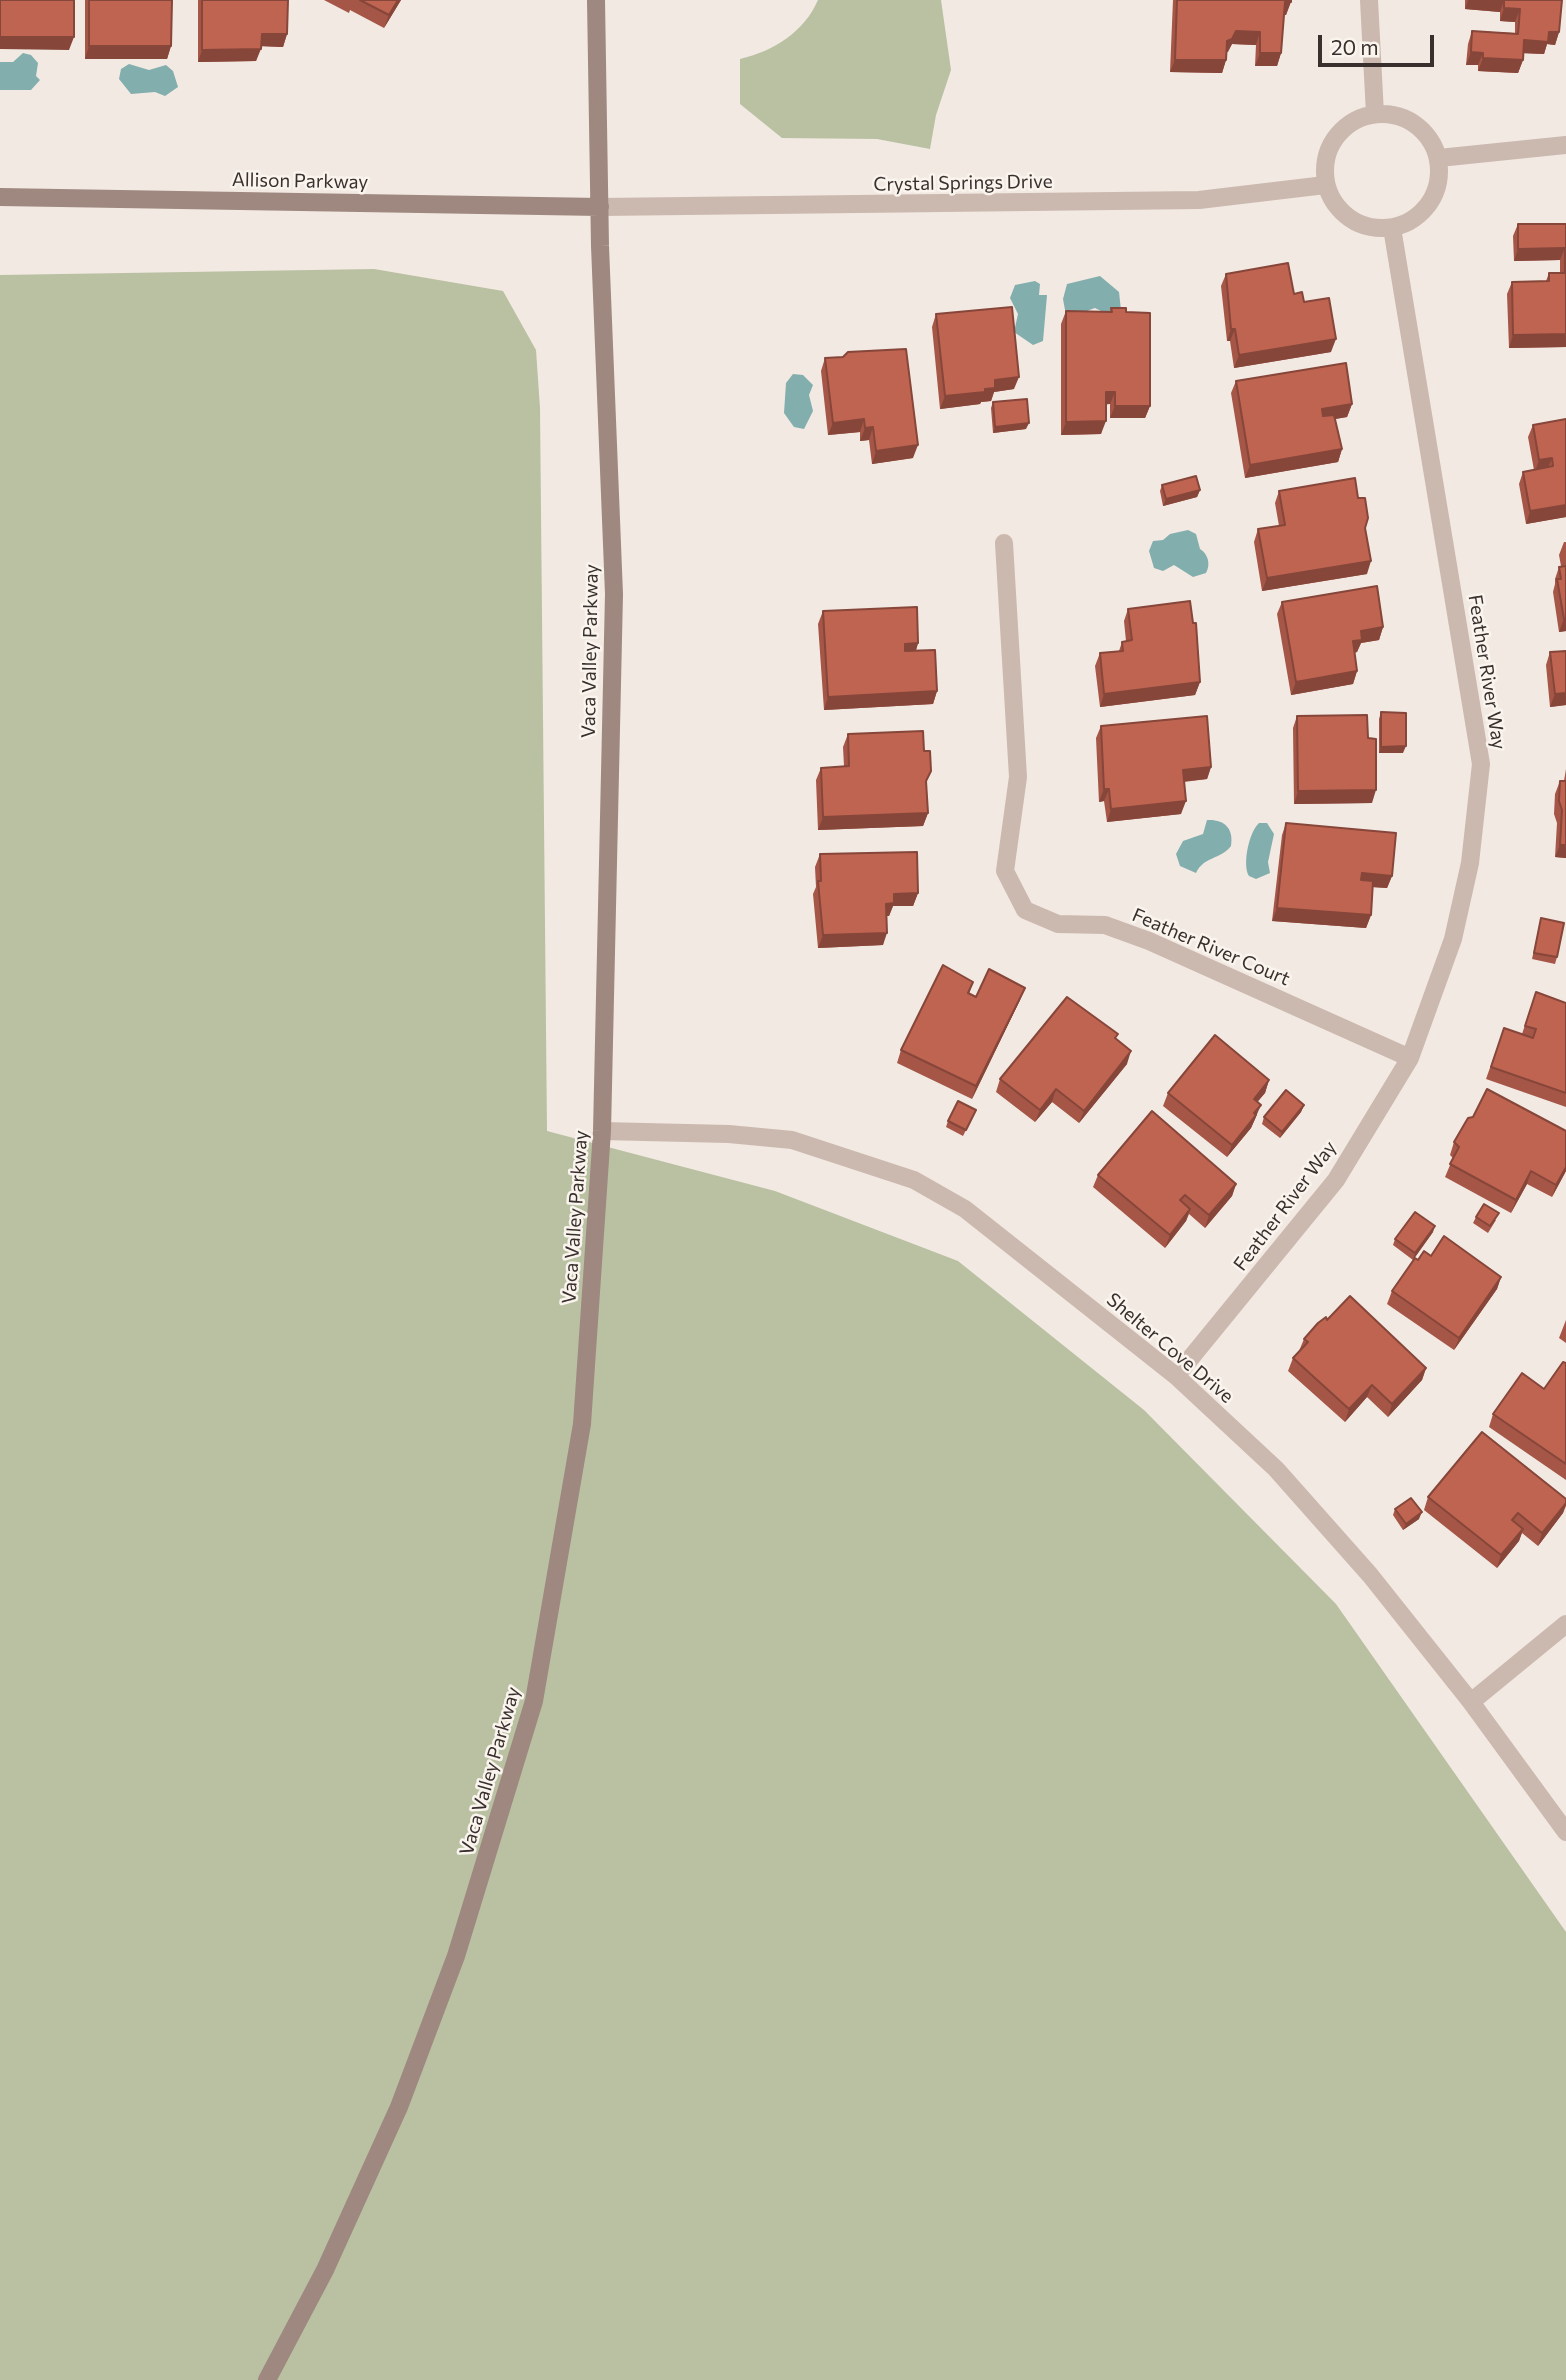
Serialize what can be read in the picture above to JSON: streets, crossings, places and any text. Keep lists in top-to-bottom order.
{
  "streets": {
    "street": [
      "Allison Parkway",
      "Crystal Springs Drive",
      "Vaca Valley Parkway",
      "Feather River Way",
      "Feather River Court",
      "Shelter Cove Drive"
    ]
  },
  "crossings": [
    ["Allison Parkway", "Crystal Springs Drive"],
    ["Allison Parkway", "Vaca Valley Parkway"],
    ["Crystal Springs Drive", "Vaca Valley Parkway"],
    ["Crystal Springs Drive", "Feather River Way"],
    ["Vaca Valley Parkway", "Shelter Cove Drive"],
    ["Feather River Way", "Feather River Court"],
    ["Feather River Way", "Shelter Cove Drive"]
  ],
  "scale_bar": "20 m"
}
